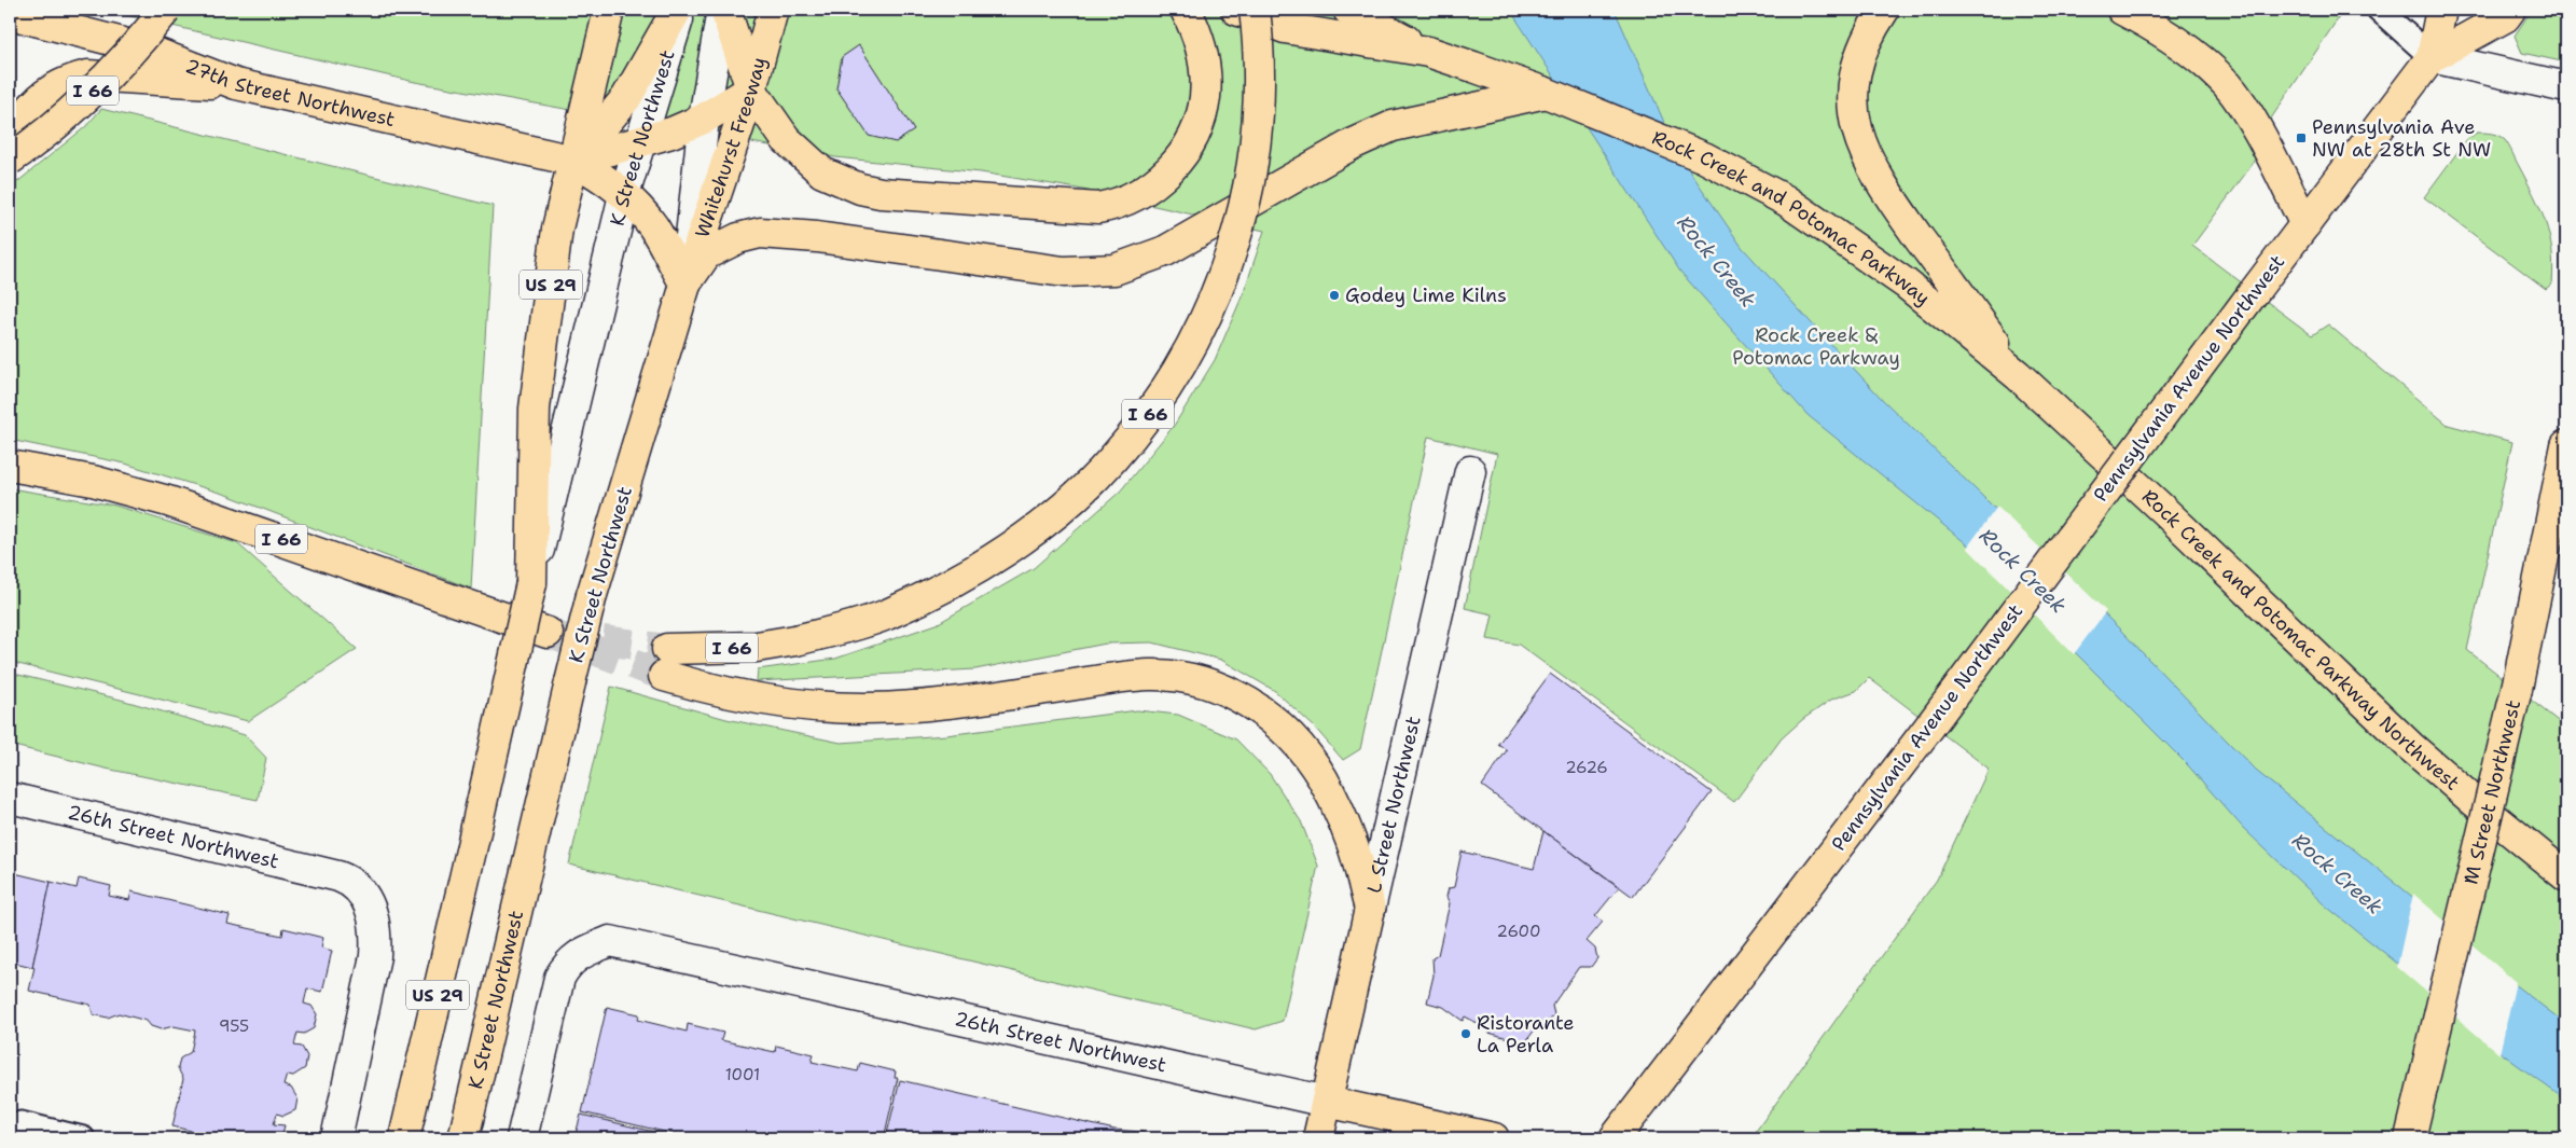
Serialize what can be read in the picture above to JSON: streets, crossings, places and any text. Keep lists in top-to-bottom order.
{
  "streets": {
    "main road": [
      "I 66",
      "27th Street Northwest",
      "K Street Northwest",
      "Whitehurst Freeway",
      "Rock Creek and Potomac Parkway",
      "US 29",
      "Pennsylvania Avenue Northwest",
      "Rock Creek and Potomac Parkway Northwest",
      "M Street Northwest",
      "L Street Northwest",
      "26th Street Northwest"
    ]
  },
  "crossings": [
    ["I 66", "L Street Northwest"],
    ["27th Street Northwest", "K Street Northwest"],
    ["27th Street Northwest", "US 29"],
    ["K Street Northwest", "Whitehurst Freeway"],
    ["K Street Northwest", "US 29"],
    ["Rock Creek and Potomac Parkway", "Rock Creek and Potomac Parkway Northwest"],
    ["L Street Northwest", "26th Street Northwest"]
  ],
  "water": ["Rock Creek"],
  "parks": ["Rock Creek & Potomac Parkway"],
  "places": {
    "transit": ["Pennsylvania Ave NW at 28th St NW"],
    "other": ["Godey Lime Kilns", "Ristorante La Perla"]
  },
  "house_numbers": [
    "2626",
    "2600",
    "955",
    "1001"
  ]
}
